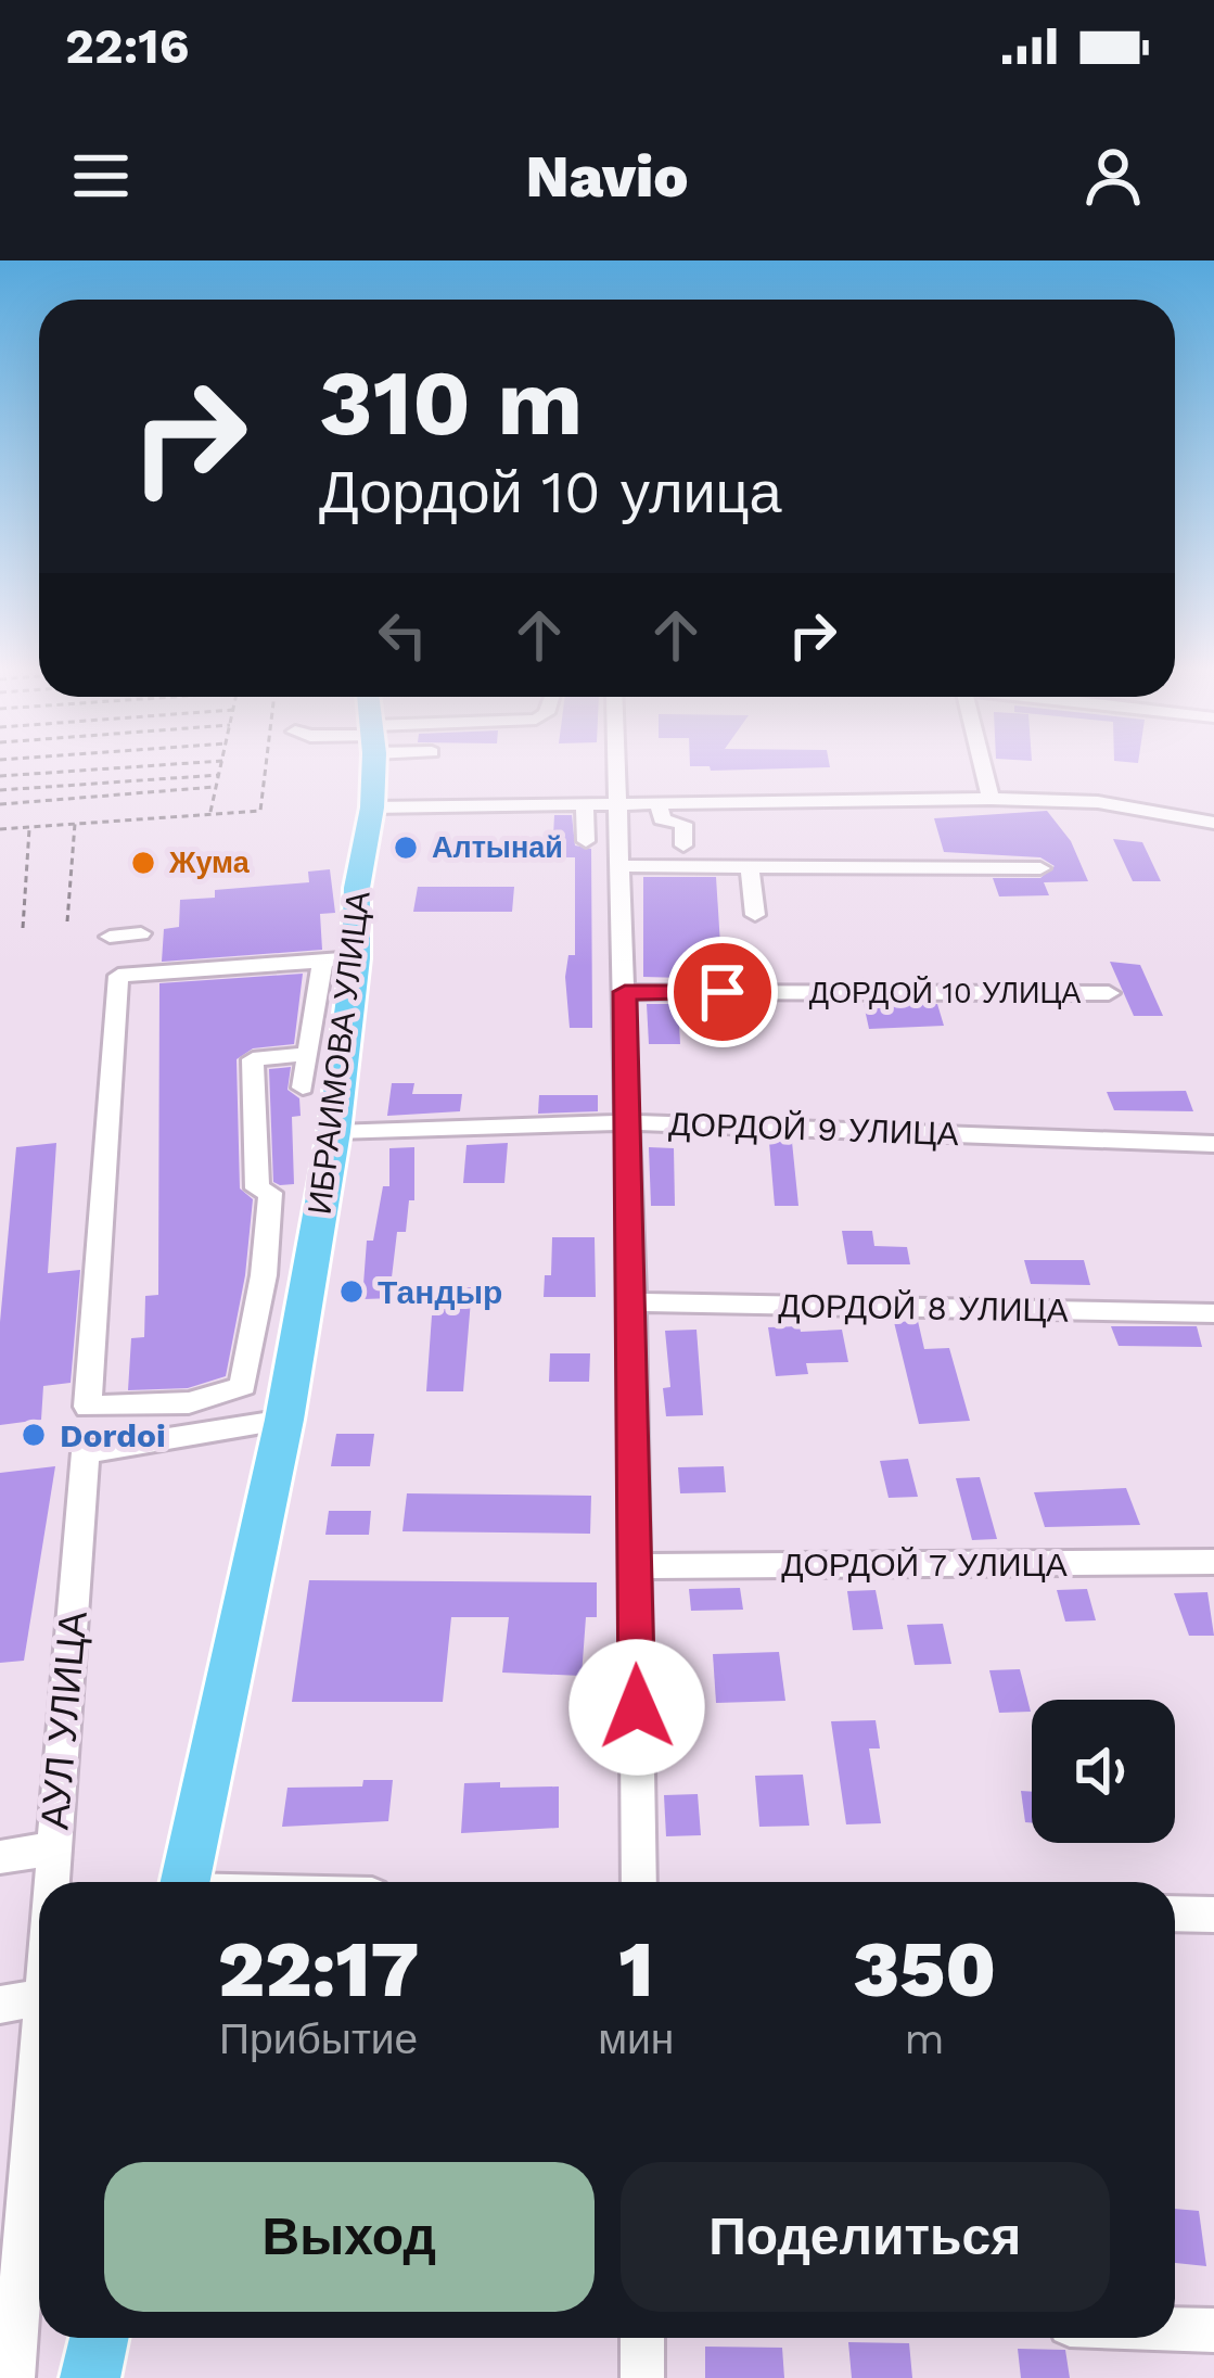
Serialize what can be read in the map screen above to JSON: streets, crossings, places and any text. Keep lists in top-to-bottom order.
{
  "streets": {
    "main road": ["ИБРАИМОВА УЛИЦА"],
    "street": [
      "ДОРДОЙ 10 УЛИЦА",
      "ДОРДОЙ 9 УЛИЦА",
      "ДОРДОЙ 8 УЛИЦА",
      "ДОРДОЙ 7 УЛИЦА",
      "АУЛ УЛИЦА"
    ]
  },
  "crossings": [
    ["ИБРАИМОВА УЛИЦА", "ДОРДОЙ 9 УЛИЦА"],
    ["ИБРАИМОВА УЛИЦА", "АУЛ УЛИЦА"]
  ],
  "places": [
    "Алтынай",
    "Жума",
    "Тандыр",
    "Dordoi"
  ],
  "page": {
    "status": "22:16",
    "header": "Navio",
    "turn": ["310 m", "Дордой 10 улица"],
    "eta": [
      "22:17",
      "Прибытие",
      "1",
      "мин",
      "350",
      "m"
    ],
    "buttons": ["Выход", "Поделиться"]
  }
}
